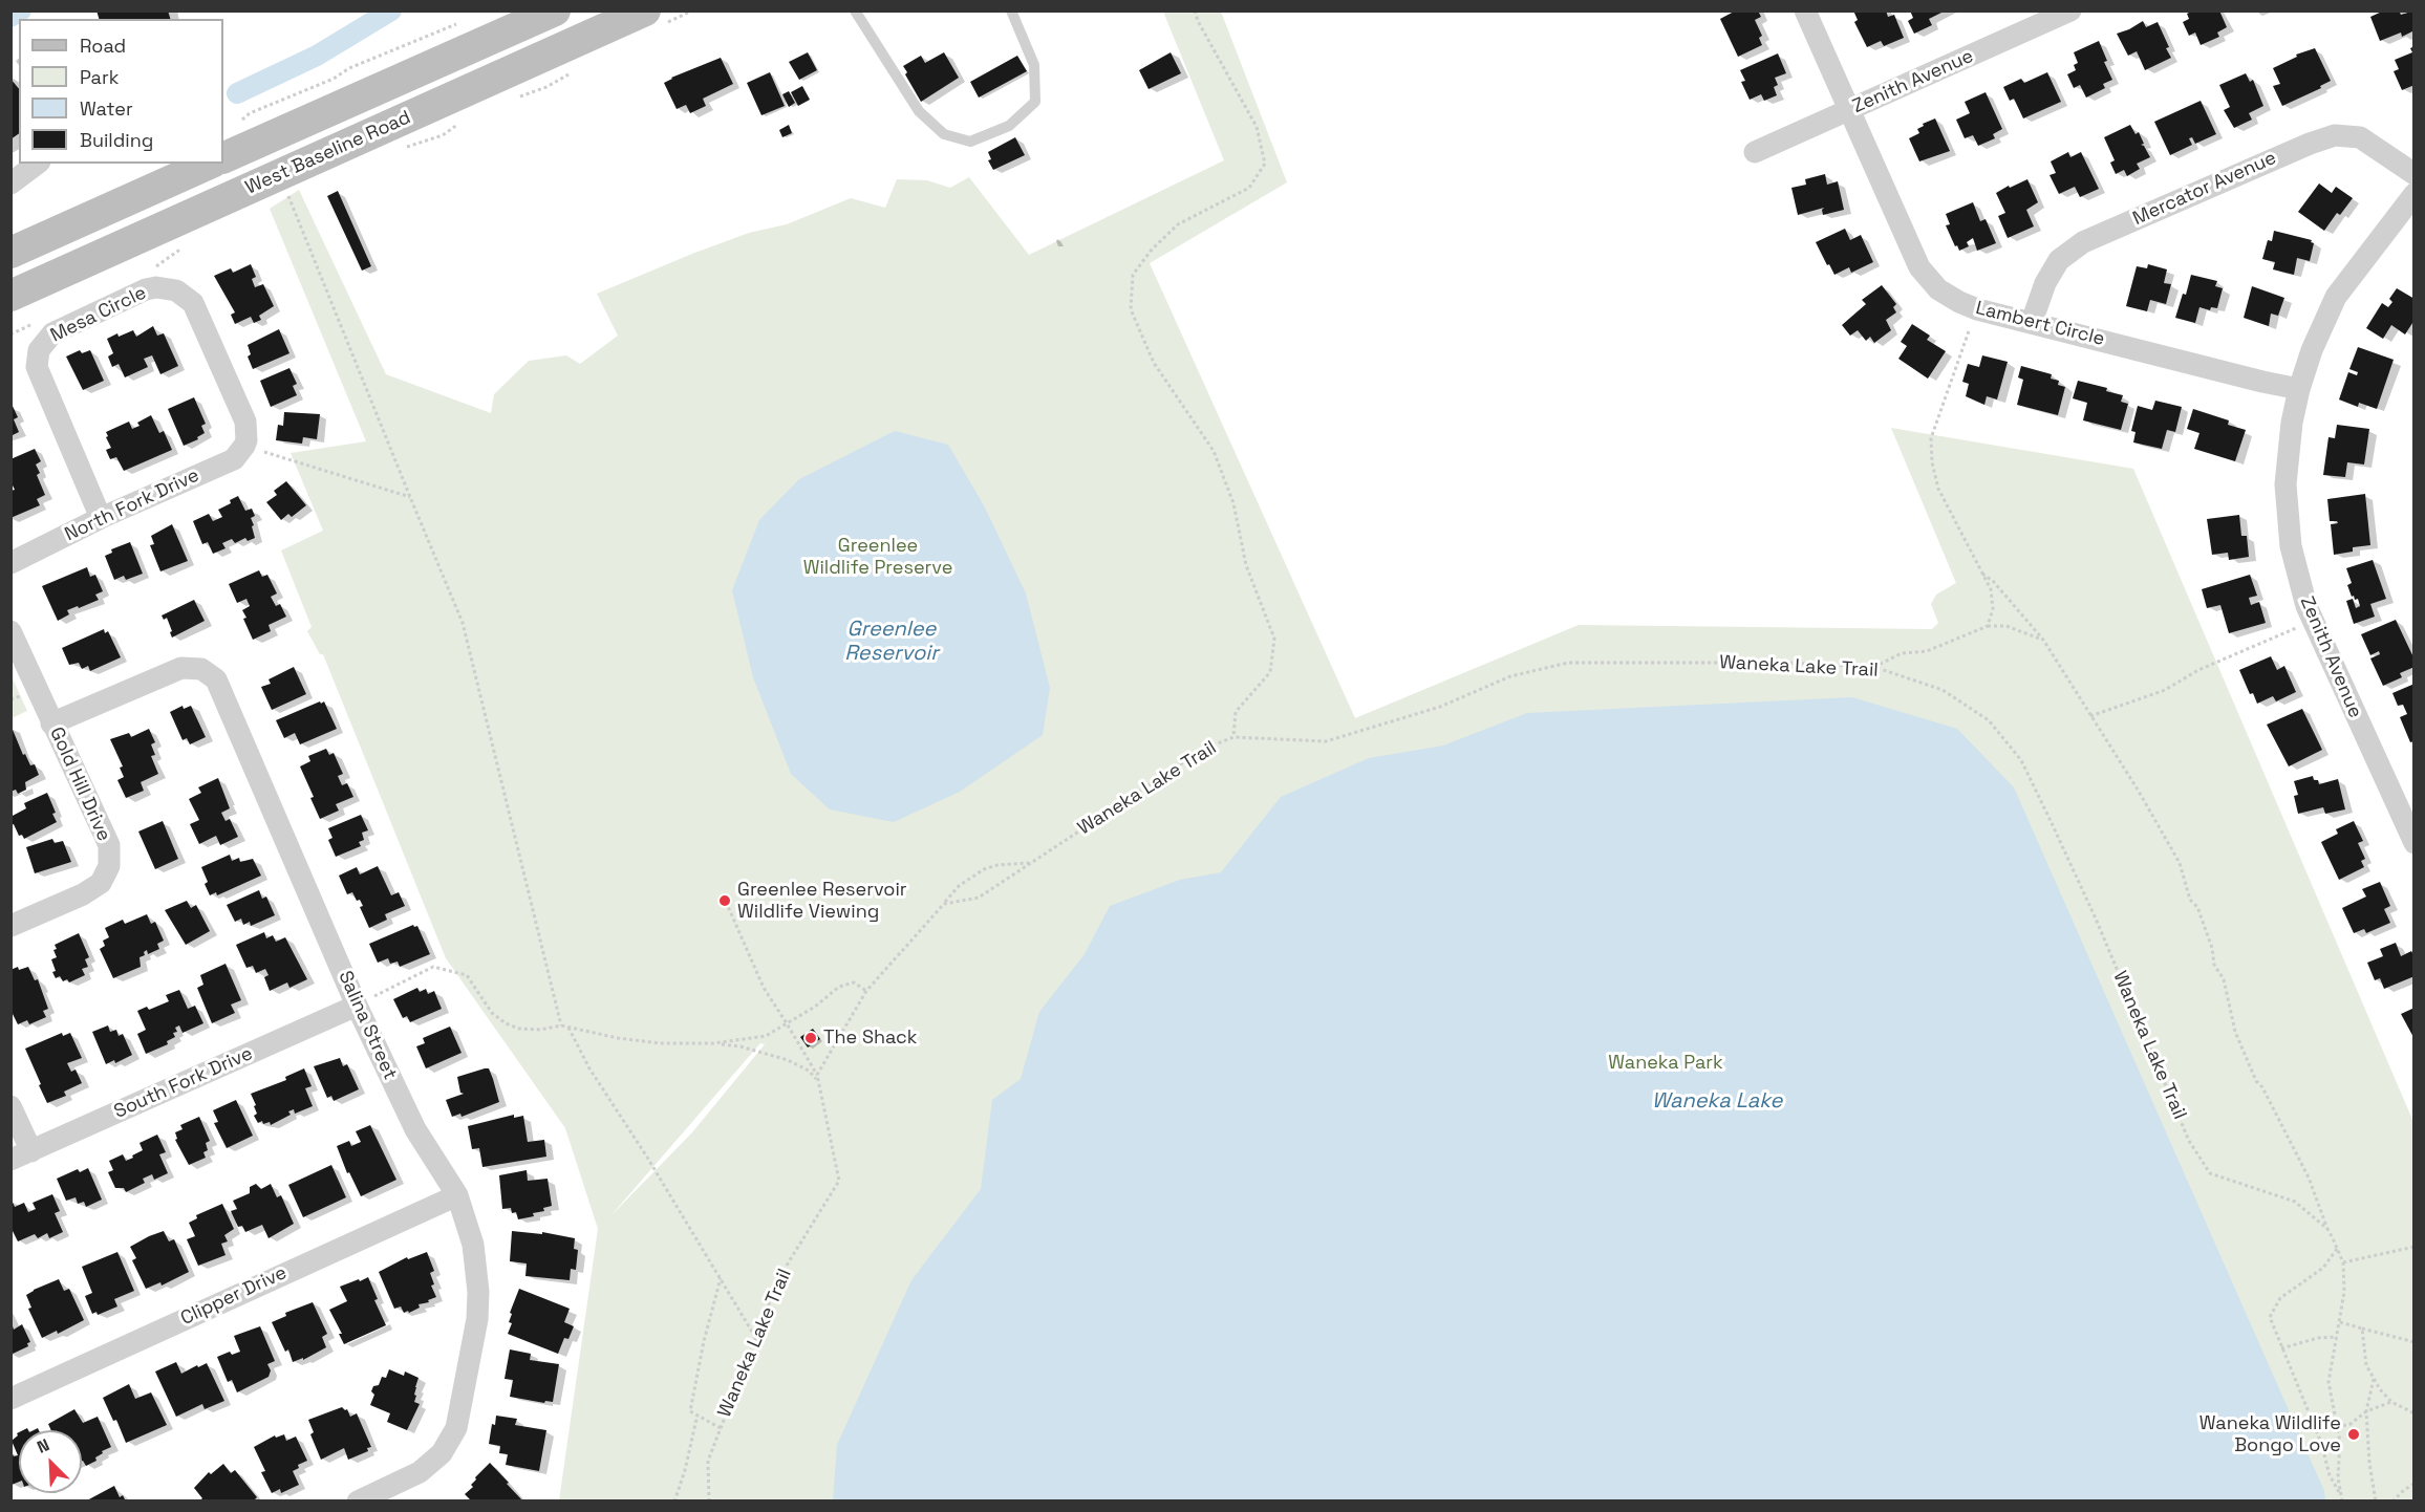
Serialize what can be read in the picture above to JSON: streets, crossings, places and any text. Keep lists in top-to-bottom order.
{
  "streets": {
    "main road": ["West Baseline Road"],
    "street": [
      "Zenith Avenue",
      "Mercator Avenue",
      "Mesa Circle",
      "Lambert Circle",
      "North Fork Drive",
      "Gold Hill Drive",
      "Salina Street",
      "South Fork Drive",
      "Clipper Drive"
    ],
    "path": ["Waneka Lake Trail"]
  },
  "crossings": [
    ["Zenith Avenue", "Lambert Circle"],
    ["Mercator Avenue", "Lambert Circle"],
    ["Mesa Circle", "North Fork Drive"],
    ["Gold Hill Drive", "Salina Street"],
    ["Salina Street", "South Fork Drive"],
    ["Salina Street", "Clipper Drive"]
  ],
  "water": ["Greenlee Reservoir", "Waneka Lake"],
  "parks": ["Greenlee Wildlife Preserve", "Waneka Park"],
  "places": ["Greenlee Reservoir Wildlife Viewing", "The Shack", "Waneka Wildlife Bongo Love"],
  "legend": [
    "Road",
    "Park",
    "Water",
    "Building"
  ],
  "north": "top left"
}
